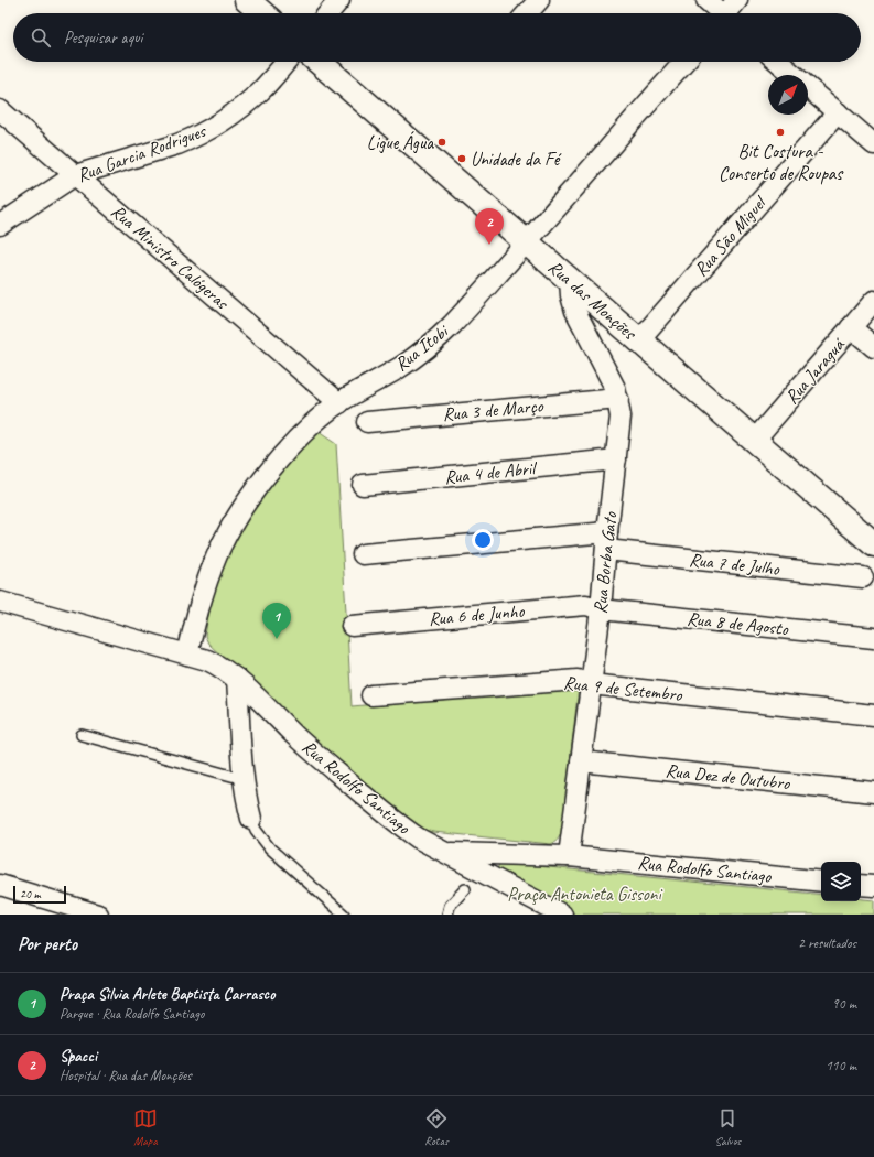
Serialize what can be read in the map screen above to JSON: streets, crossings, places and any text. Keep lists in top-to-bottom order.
{
  "streets": {
    "street": [
      "Rua Garcia Rodrigues",
      "Rua São Miguel",
      "Rua Ministro Calógeras",
      "Rua das Monções",
      "Rua Itobi",
      "Rua Jaraguá",
      "Rua 3 de Março",
      "Rua 4 de Abril",
      "Rua Borba Gato",
      "Rua 7 de Julho",
      "Rua 6 de Junho",
      "Rua 8 de Agosto",
      "Rua 9 de Setembro",
      "Rua Dez de Outubro",
      "Rua Rodolfo Santiago"
    ]
  },
  "crossings": [
    ["Rua Garcia Rodrigues", "Rua Ministro Calógeras"],
    ["Rua São Miguel", "Rua das Monções"],
    ["Rua Ministro Calógeras", "Rua Itobi"],
    ["Rua das Monções", "Rua Itobi"],
    ["Rua das Monções", "Rua Jaraguá"],
    ["Rua das Monções", "Rua Borba Gato"],
    ["Rua Itobi", "Rua Rodolfo Santiago"],
    ["Rua 3 de Março", "Rua Borba Gato"],
    ["Rua 4 de Abril", "Rua Borba Gato"],
    ["Rua Borba Gato", "Rua 7 de Julho"],
    ["Rua Borba Gato", "Rua 6 de Junho"],
    ["Rua Borba Gato", "Rua 8 de Agosto"],
    ["Rua Borba Gato", "Rua 9 de Setembro"],
    ["Rua Borba Gato", "Rua Dez de Outubro"],
    ["Rua Borba Gato", "Rua Rodolfo Santiago"],
    ["Rua 6 de Junho", "Rua 8 de Agosto"]
  ],
  "parks": ["Praça Antonieta Gissoni"],
  "places": ["Bit Costura - Conserto de Roupas", "Ligue Água", "Unidade da Fé"],
  "scale_bar": "20 m",
  "north": "top right",
  "page": {
    "search": "Pesquisar aqui",
    "pins": ["2", "1"],
    "scale": "20 m",
    "heading": ["Por perto", "2 resultados"],
    "list": [
      {
        "mark": "1",
        "name": "Praça Silvia Arlete Baptista Carrasco",
        "note": "Parque · Rua Rodolfo Santiago",
        "value": "90 m"
      },
      {
        "mark": "2",
        "name": "Spacci",
        "note": "Hospital · Rua das Monções",
        "value": "110 m"
      }
    ],
    "nav": ["Mapa", "Rotas", "Salvos"]
  }
}
